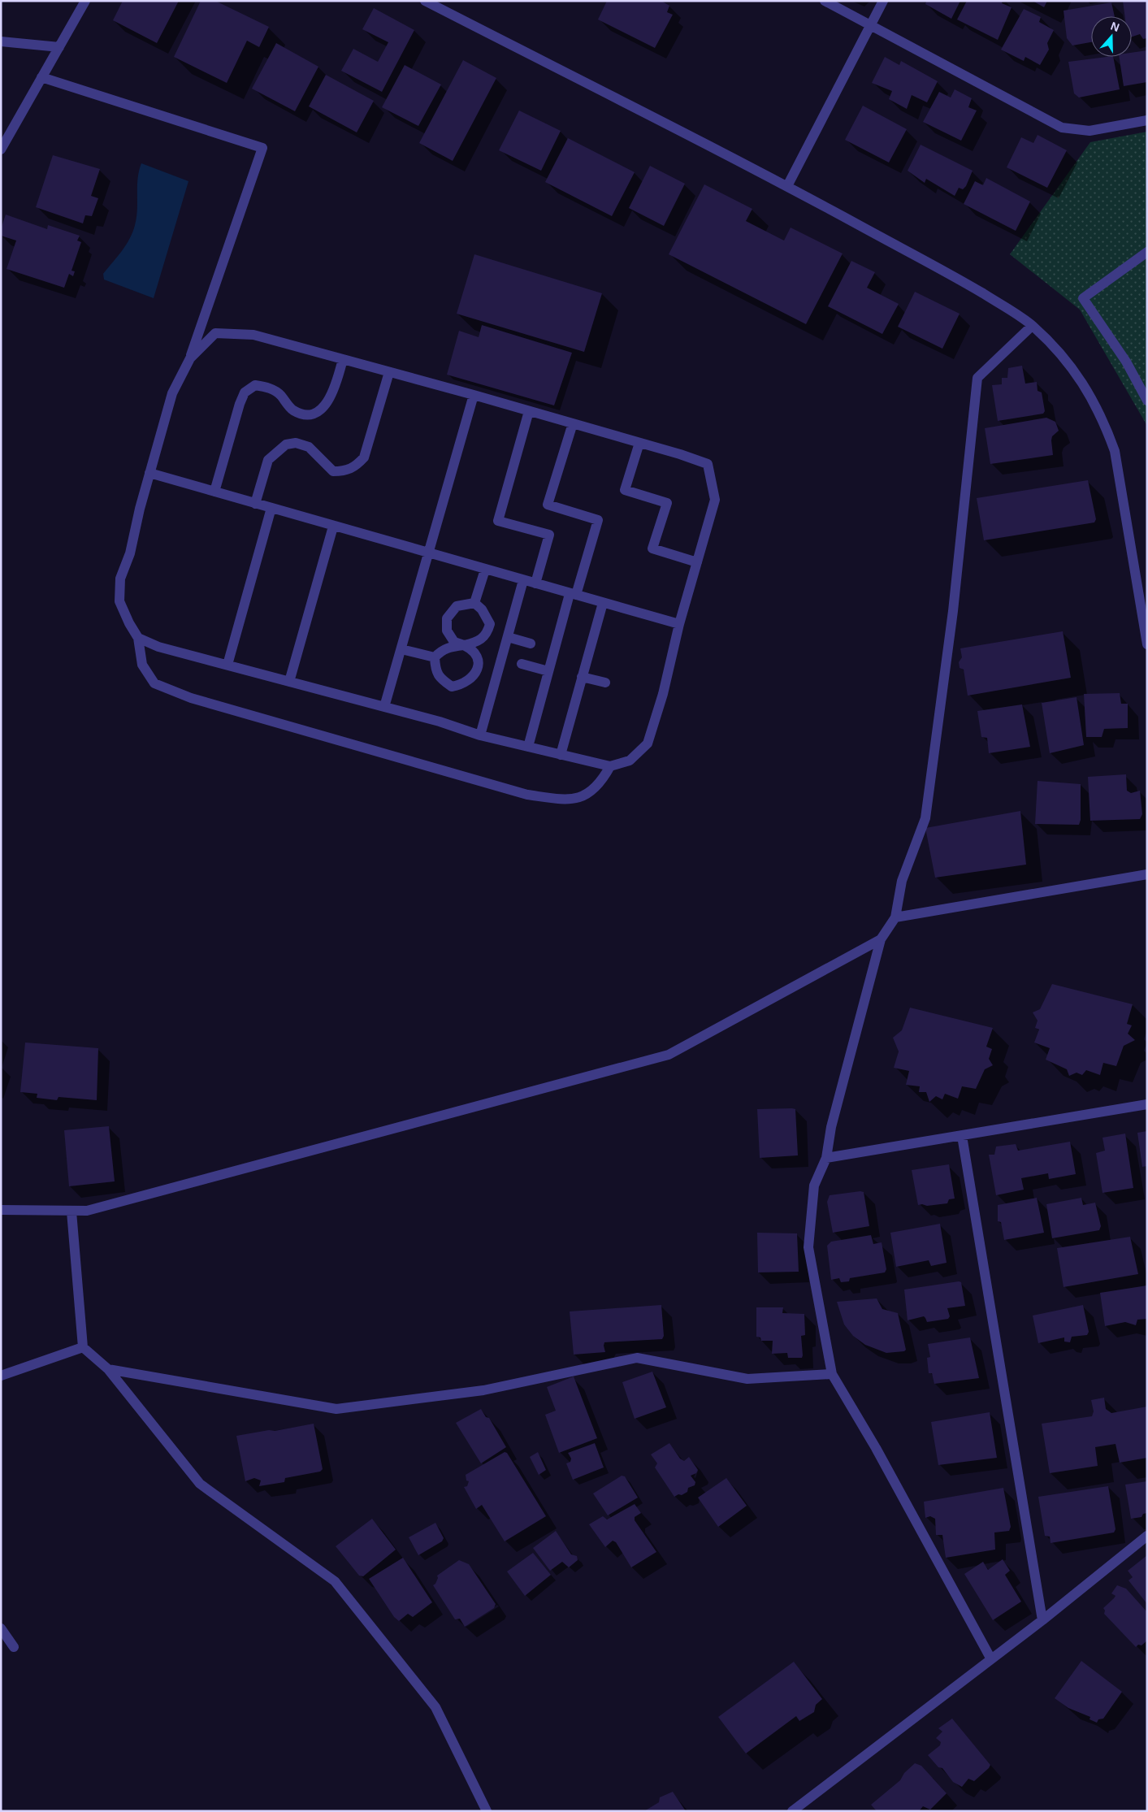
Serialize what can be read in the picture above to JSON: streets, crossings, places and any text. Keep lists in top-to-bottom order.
{
  "north": "top"
}
